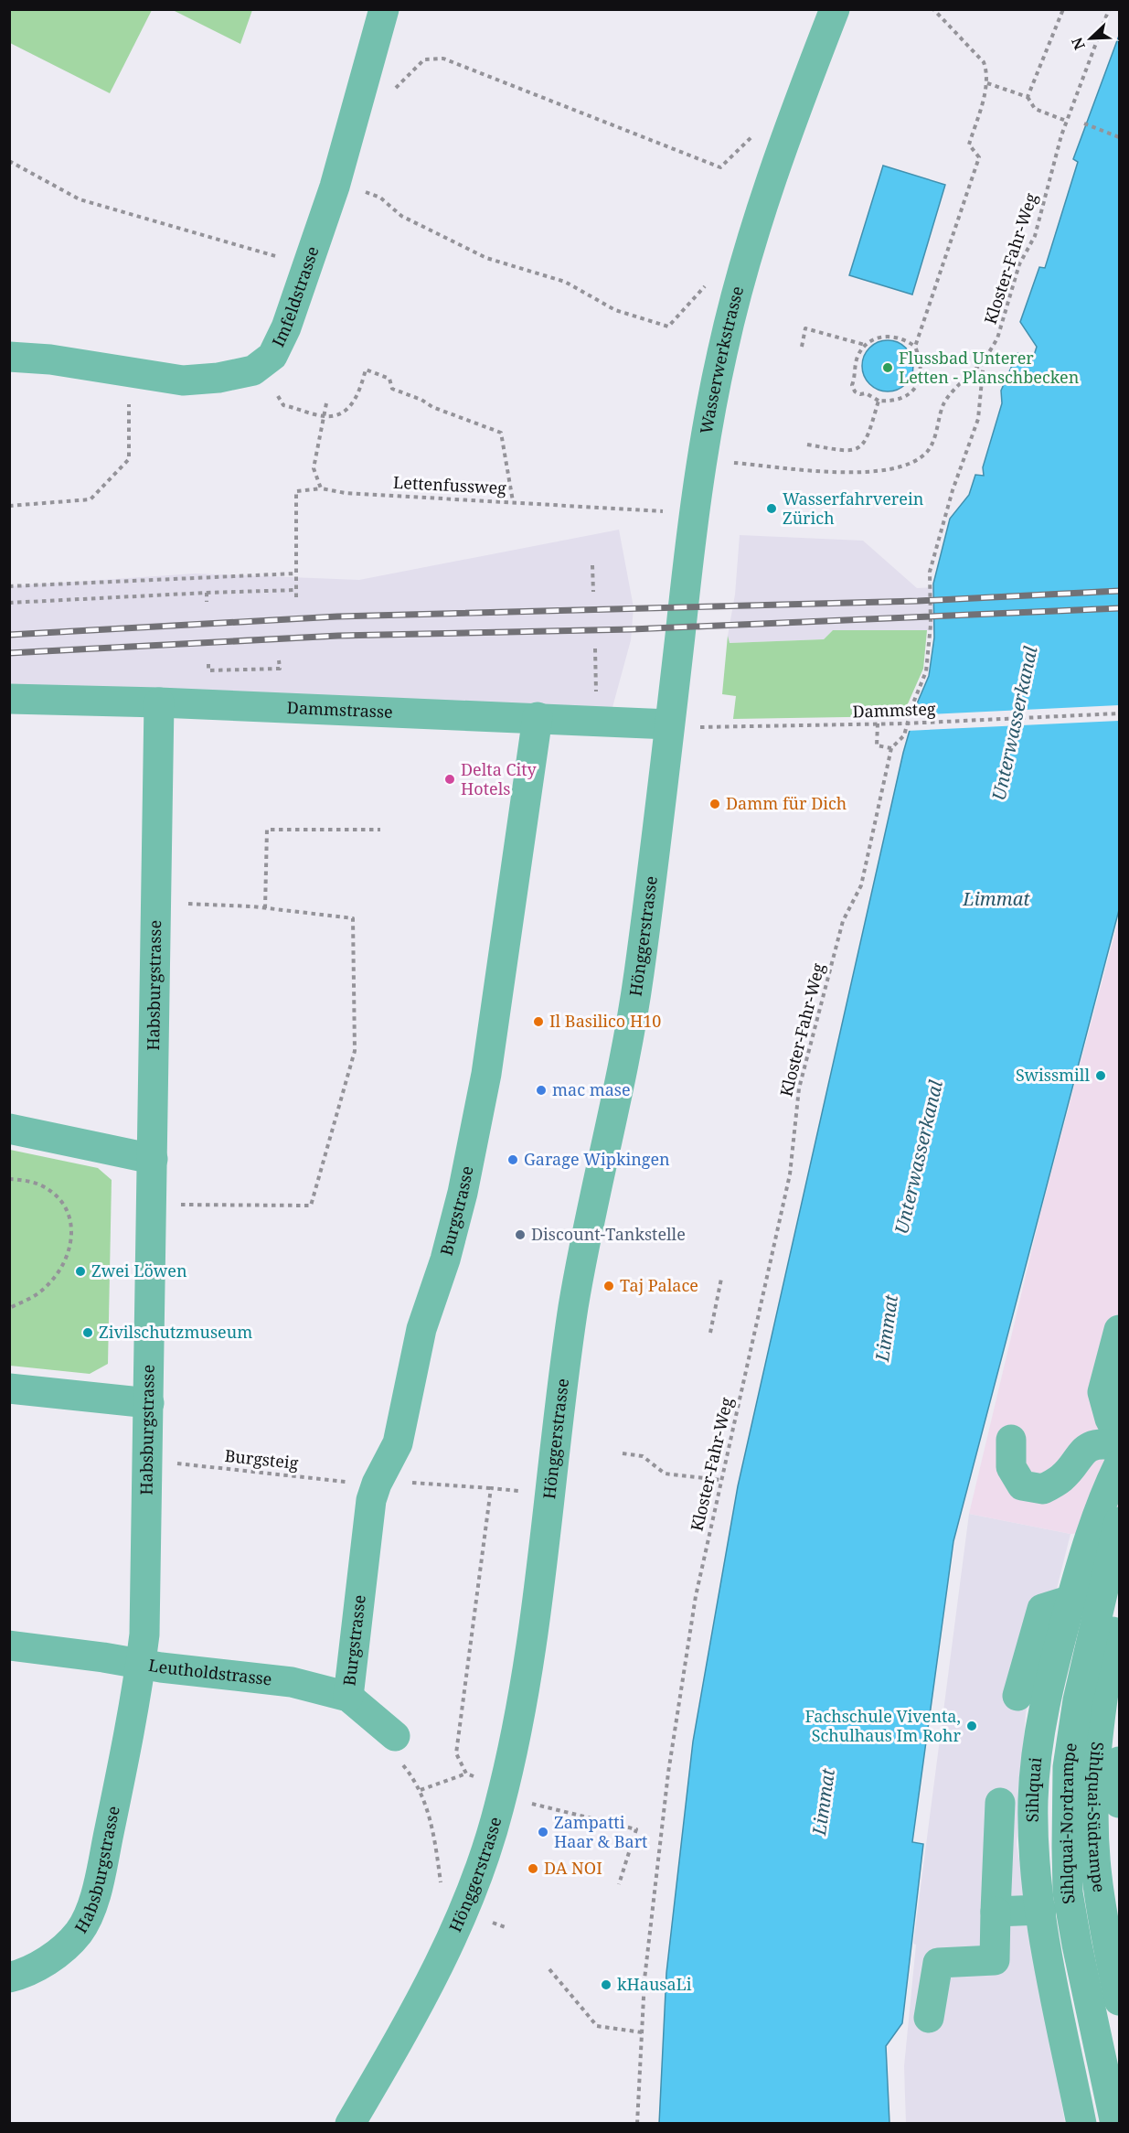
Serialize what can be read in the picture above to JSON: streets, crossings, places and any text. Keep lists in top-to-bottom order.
{
  "streets": {
    "street": [
      "Imfeldstrasse",
      "Wasserwerkstrasse",
      "Dammstrasse",
      "Hönggerstrasse",
      "Habsburgstrasse",
      "Burgstrasse",
      "Leutholdstrasse",
      "Sihlquai",
      "Sihlquai-Südrampe",
      "Sihlquai-Nordrampe"
    ],
    "path": [
      "Kloster-Fahr-Weg",
      "Lettenfussweg",
      "Dammsteg",
      "Burgsteig"
    ]
  },
  "crossings": [
    ["Wasserwerkstrasse", "Dammstrasse"],
    ["Wasserwerkstrasse", "Dammsteg"],
    ["Wasserwerkstrasse", "Hönggerstrasse"],
    ["Dammstrasse", "Dammsteg"],
    ["Dammstrasse", "Hönggerstrasse"],
    ["Dammstrasse", "Habsburgstrasse"],
    ["Dammstrasse", "Burgstrasse"],
    ["Dammsteg", "Hönggerstrasse"],
    ["Habsburgstrasse", "Leutholdstrasse"],
    ["Burgstrasse", "Leutholdstrasse"]
  ],
  "water": ["Unterwasserkanal", "Limmat"],
  "places": [
    "Flussbad Unterer Letten - Planschbecken",
    "Wasserfahrverein Zürich",
    "Delta City Hotels",
    "Damm für Dich",
    "Il Basilico H10",
    "Swissmill",
    "mac mase",
    "Garage Wipkingen",
    "Discount-Tankstelle",
    "Zwei Löwen",
    "Taj Palace",
    "Zivilschutzmuseum",
    "Fachschule Viventa, Schulhaus Im Rohr",
    "Zampatti Haar & Bart",
    "DA NOI",
    "kHausaLi"
  ],
  "north": "bottom left"
}
